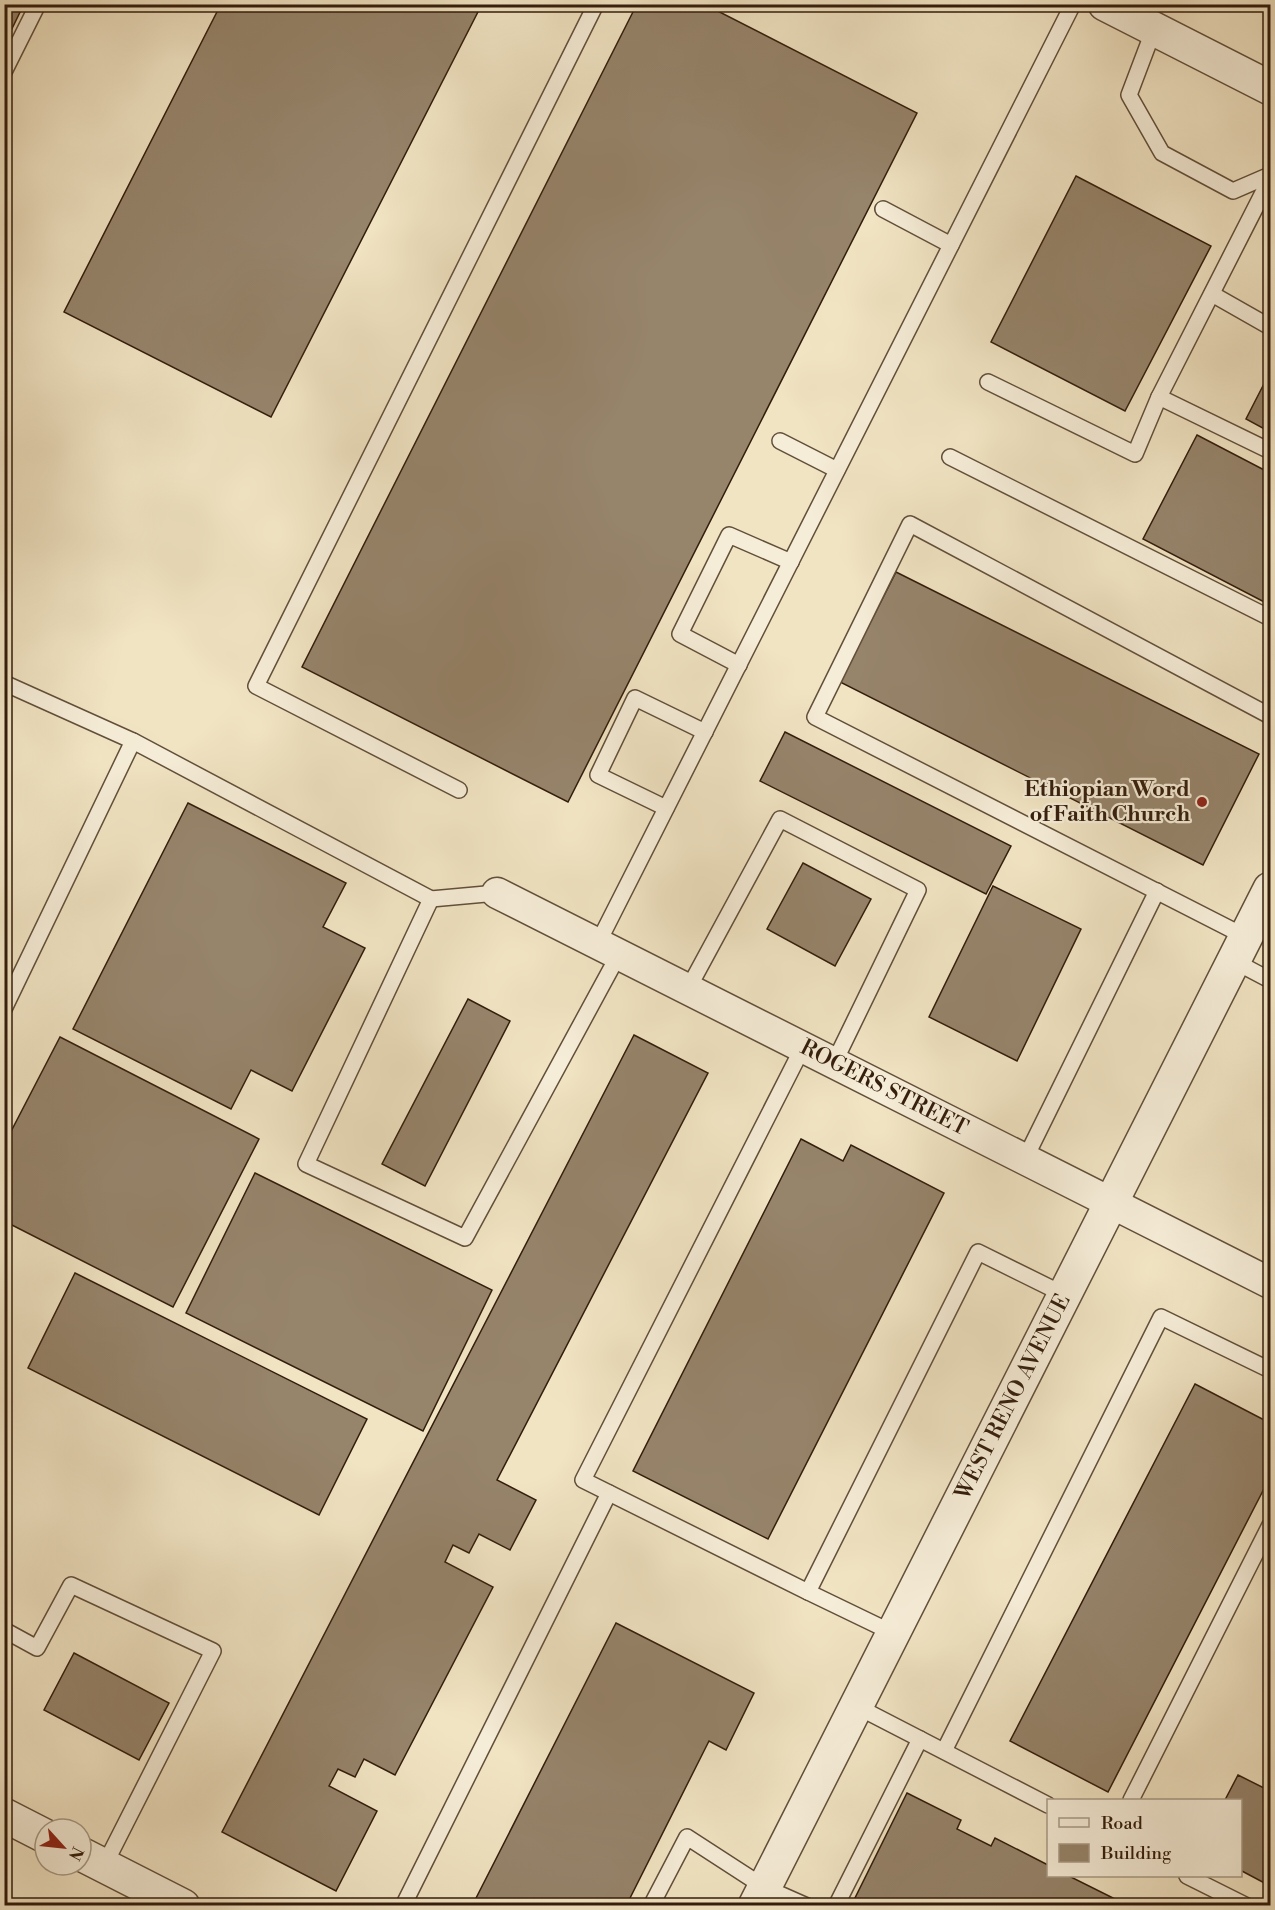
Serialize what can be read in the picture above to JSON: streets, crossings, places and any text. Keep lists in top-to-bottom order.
{
  "streets": {
    "street": ["ROGERS STREET", "WEST RENO AVENUE"]
  },
  "crossings": [
    ["ROGERS STREET", "WEST RENO AVENUE"]
  ],
  "places": ["Ethiopian Word of Faith Church"],
  "legend": ["Road", "Building"],
  "north": "bottom right"
}
